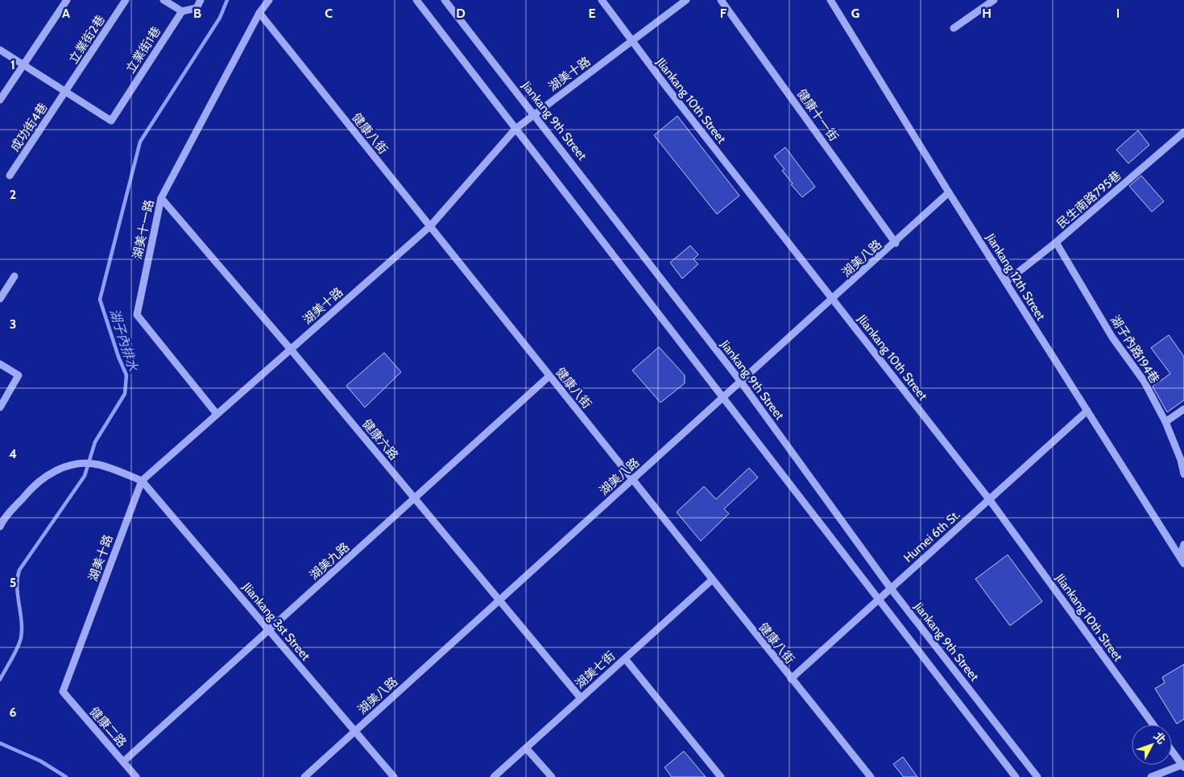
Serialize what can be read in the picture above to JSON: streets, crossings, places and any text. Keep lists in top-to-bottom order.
{
  "streets": {
    "street": [
      "立業街2巷",
      "立業街1巷",
      "湖美十路",
      "Jliankang 10th Street",
      "健康十一街",
      "Jiankang 9th Street",
      "成功街4巷",
      "健康八街",
      "民生南路795巷",
      "湖美十一路",
      "湖美八路",
      "Jiankang 12th Street",
      "湖子內路194巷",
      "健康六路",
      "Humei 6th St.",
      "湖美九路",
      "Jliankang 3st Street",
      "湖美七街",
      "健康二路"
    ]
  },
  "crossings": [
    ["立業街2巷", "立業街1巷"],
    ["立業街2巷", "成功街4巷"],
    ["立業街1巷", "成功街4巷"],
    ["湖美十路", "Jliankang 10th Street"],
    ["湖美十路", "Jiankang 9th Street"],
    ["湖美十路", "健康八街"],
    ["湖美十路", "湖美十一路"],
    ["湖美十路", "健康六路"],
    ["湖美十路", "Jliankang 3st Street"],
    ["湖美十路", "健康二路"],
    ["Jliankang 10th Street", "湖美八路"],
    ["Jliankang 10th Street", "Humei 6th St."],
    ["健康十一街", "湖美八路"],
    ["Jiankang 9th Street", "湖美八路"],
    ["Jiankang 9th Street", "Humei 6th St."],
    ["健康八街", "湖美十一路"],
    ["健康八街", "湖美八路"],
    ["健康八街", "Humei 6th St."],
    ["健康八街", "湖美九路"],
    ["健康八街", "湖美七街"],
    ["民生南路795巷", "Jiankang 12th Street"],
    ["民生南路795巷", "湖子內路194巷"],
    ["湖美十一路", "健康六路"],
    ["湖美八路", "Jiankang 12th Street"],
    ["湖美八路", "健康六路"],
    ["湖美八路", "Jliankang 3st Street"],
    ["Jiankang 12th Street", "Humei 6th St."],
    ["健康六路", "湖美九路"],
    ["健康六路", "湖美七街"],
    ["湖美九路", "Jliankang 3st Street"],
    ["湖美九路", "健康二路"]
  ],
  "water": ["湖子內排水"],
  "north": "top right",
  "grid": {
    "columns": [
      "A",
      "B",
      "C",
      "D",
      "E",
      "F",
      "G",
      "H",
      "I"
    ],
    "rows": [
      "1",
      "2",
      "3",
      "4",
      "5",
      "6"
    ]
  }
}
